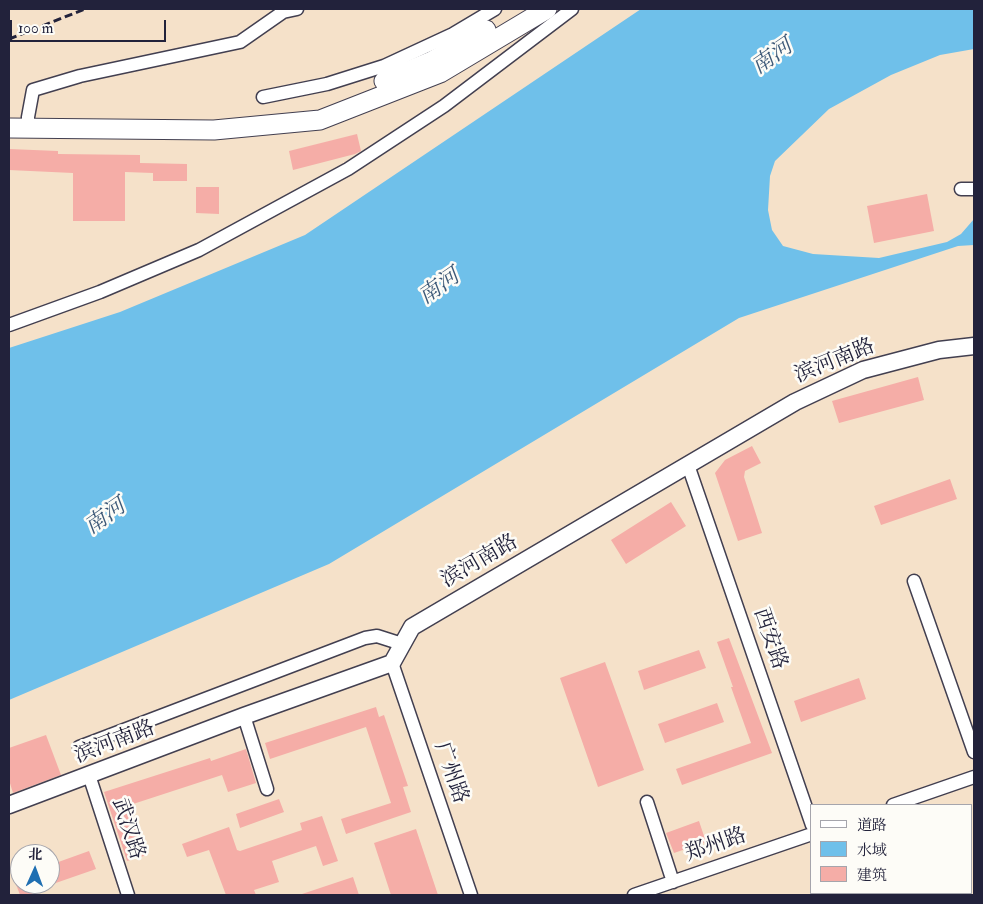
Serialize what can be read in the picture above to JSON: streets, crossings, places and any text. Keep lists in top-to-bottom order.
{
  "streets": {
    "main road": ["滨河南路"],
    "street": [
      "西安路",
      "广州路",
      "武汉路",
      "郑州路"
    ]
  },
  "crossings": [
    ["滨河南路", "西安路"],
    ["滨河南路", "广州路"],
    ["滨河南路", "武汉路"]
  ],
  "water": ["南河"],
  "legend": ["道路", "水域", "建筑"],
  "scale_bar": "100 m",
  "north": "top"
}
